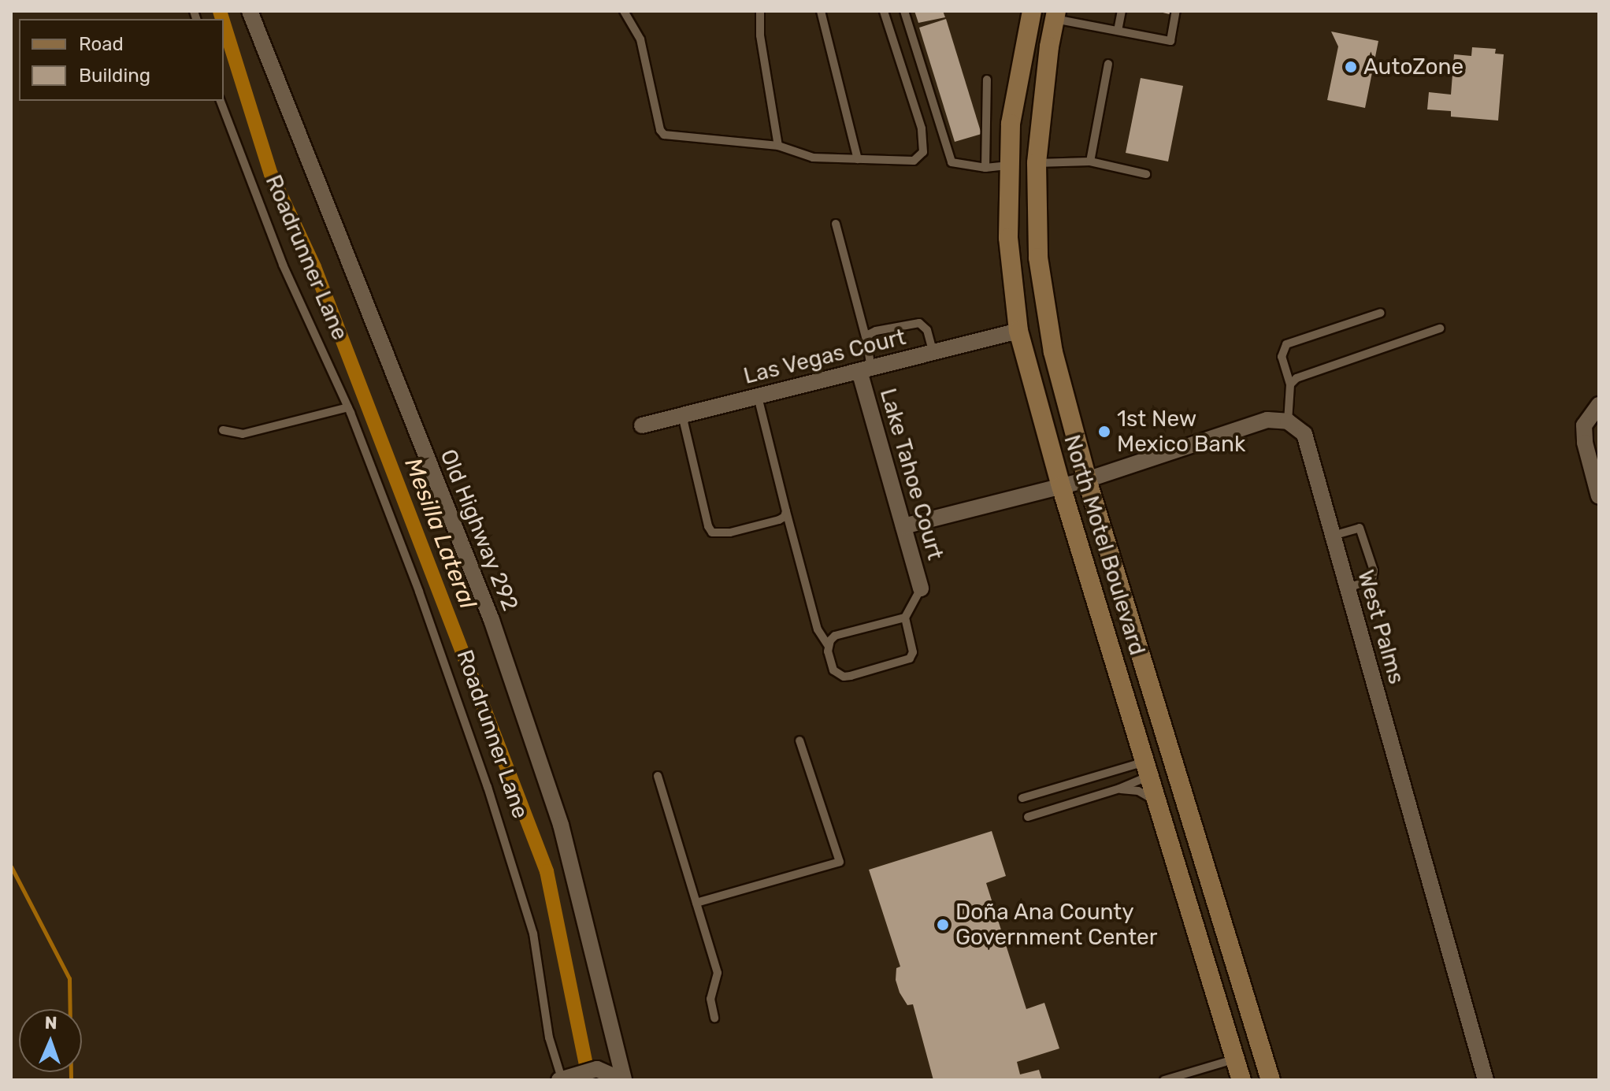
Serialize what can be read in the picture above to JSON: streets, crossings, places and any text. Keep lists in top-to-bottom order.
{
  "streets": {
    "main road": ["North Motel Boulevard"],
    "street": [
      "Roadrunner Lane",
      "Las Vegas Court",
      "Lake Tahoe Court",
      "Old Highway 292",
      "West Palms"
    ]
  },
  "crossings": [
    ["Roadrunner Lane", "Old Highway 292"],
    ["Las Vegas Court", "Lake Tahoe Court"],
    ["Las Vegas Court", "North Motel Boulevard"]
  ],
  "water": ["Mesilla Lateral"],
  "places": ["AutoZone", "1st New Mexico Bank", "Doña Ana County Government Center"],
  "legend": ["Road", "Building"],
  "north": "top"
}
